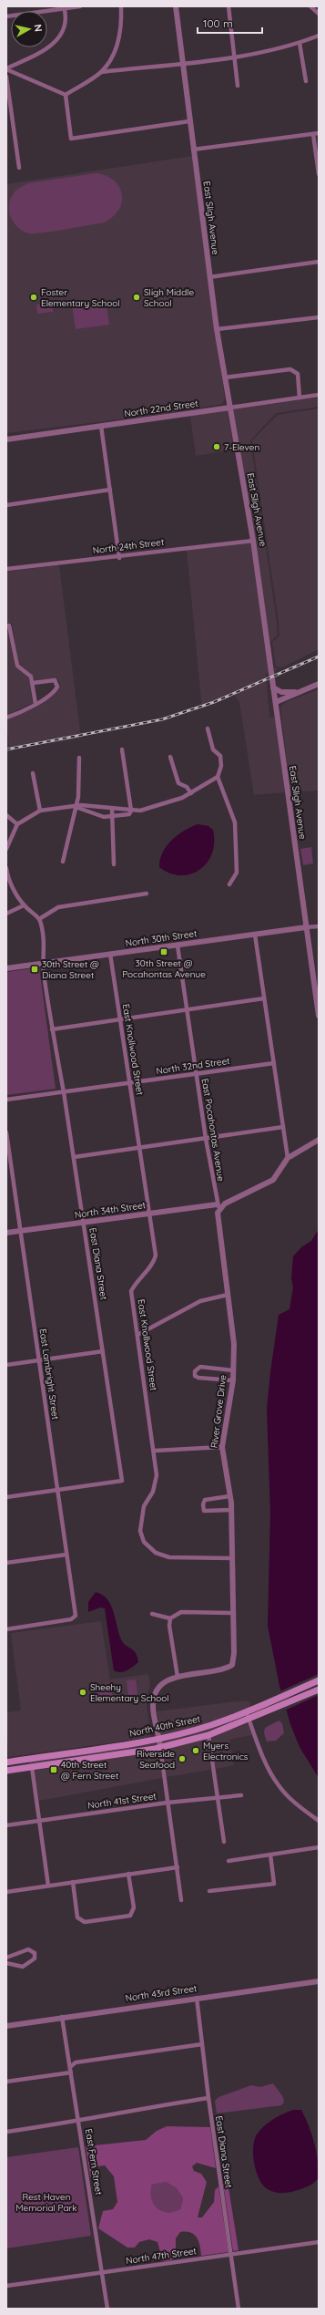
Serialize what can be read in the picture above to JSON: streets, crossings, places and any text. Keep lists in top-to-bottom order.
{
  "streets": {
    "main road": ["North 40th Street"],
    "street": [
      "East Sligh Avenue",
      "North 22nd Street",
      "North 24th Street",
      "North 30th Street",
      "East Knollwood Street",
      "North 32nd Street",
      "East Pocahontas Avenue",
      "North 34th Street",
      "East Diana Street",
      "East Lambright Street",
      "River Grove Drive",
      "North 41st Street",
      "North 43rd Street",
      "East Fern Street",
      "North 47th Street"
    ]
  },
  "crossings": [
    ["East Sligh Avenue", "North 22nd Street"],
    ["East Sligh Avenue", "North 24th Street"],
    ["East Sligh Avenue", "North 30th Street"],
    ["North 30th Street", "East Knollwood Street"],
    ["North 30th Street", "East Pocahontas Avenue"],
    ["North 30th Street", "East Diana Street"],
    ["East Knollwood Street", "North 32nd Street"],
    ["East Knollwood Street", "North 34th Street"],
    ["East Knollwood Street", "River Grove Drive"],
    ["North 32nd Street", "East Pocahontas Avenue"],
    ["North 32nd Street", "East Diana Street"],
    ["East Pocahontas Avenue", "North 34th Street"],
    ["East Pocahontas Avenue", "River Grove Drive"],
    ["North 34th Street", "East Diana Street"],
    ["North 34th Street", "East Lambright Street"],
    ["North 34th Street", "River Grove Drive"],
    ["East Diana Street", "East Lambright Street"],
    ["East Diana Street", "North 43rd Street"],
    ["East Diana Street", "North 47th Street"],
    ["River Grove Drive", "North 40th Street"],
    ["North 43rd Street", "East Fern Street"],
    ["East Fern Street", "North 47th Street"]
  ],
  "parks": ["Rest Haven Memorial Park"],
  "places": {
    "other": [
      "Foster Elementary School",
      "Sligh Middle School",
      "7-Eleven",
      "Sheehy Elementary School",
      "Myers Electronics",
      "Riverside Seafood"
    ],
    "transit": ["30th Street @ Pocahontas Avenue", "30th Street @ Diana Street", "40th Street @ Fern Street"]
  },
  "scale_bar": "100 m",
  "north": "right"
}
